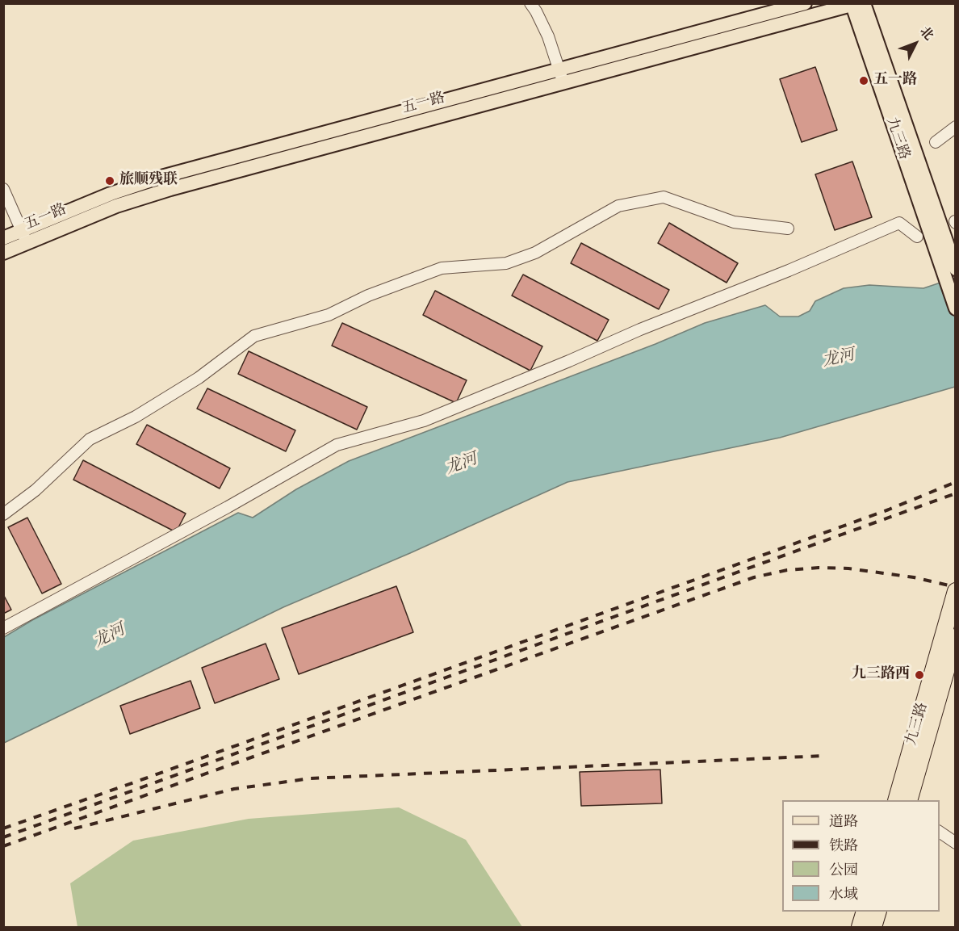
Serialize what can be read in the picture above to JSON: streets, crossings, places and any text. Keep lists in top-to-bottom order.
{
  "streets": {
    "highway": ["九三路"],
    "main road": ["五一路"]
  },
  "crossings": [
    ["五一路", "九三路"]
  ],
  "water": ["龙河"],
  "places": ["五一路", "旅顺残联", "九三路西"],
  "legend": [
    "道路",
    "铁路",
    "公园",
    "水域"
  ],
  "north": "top right"
}
